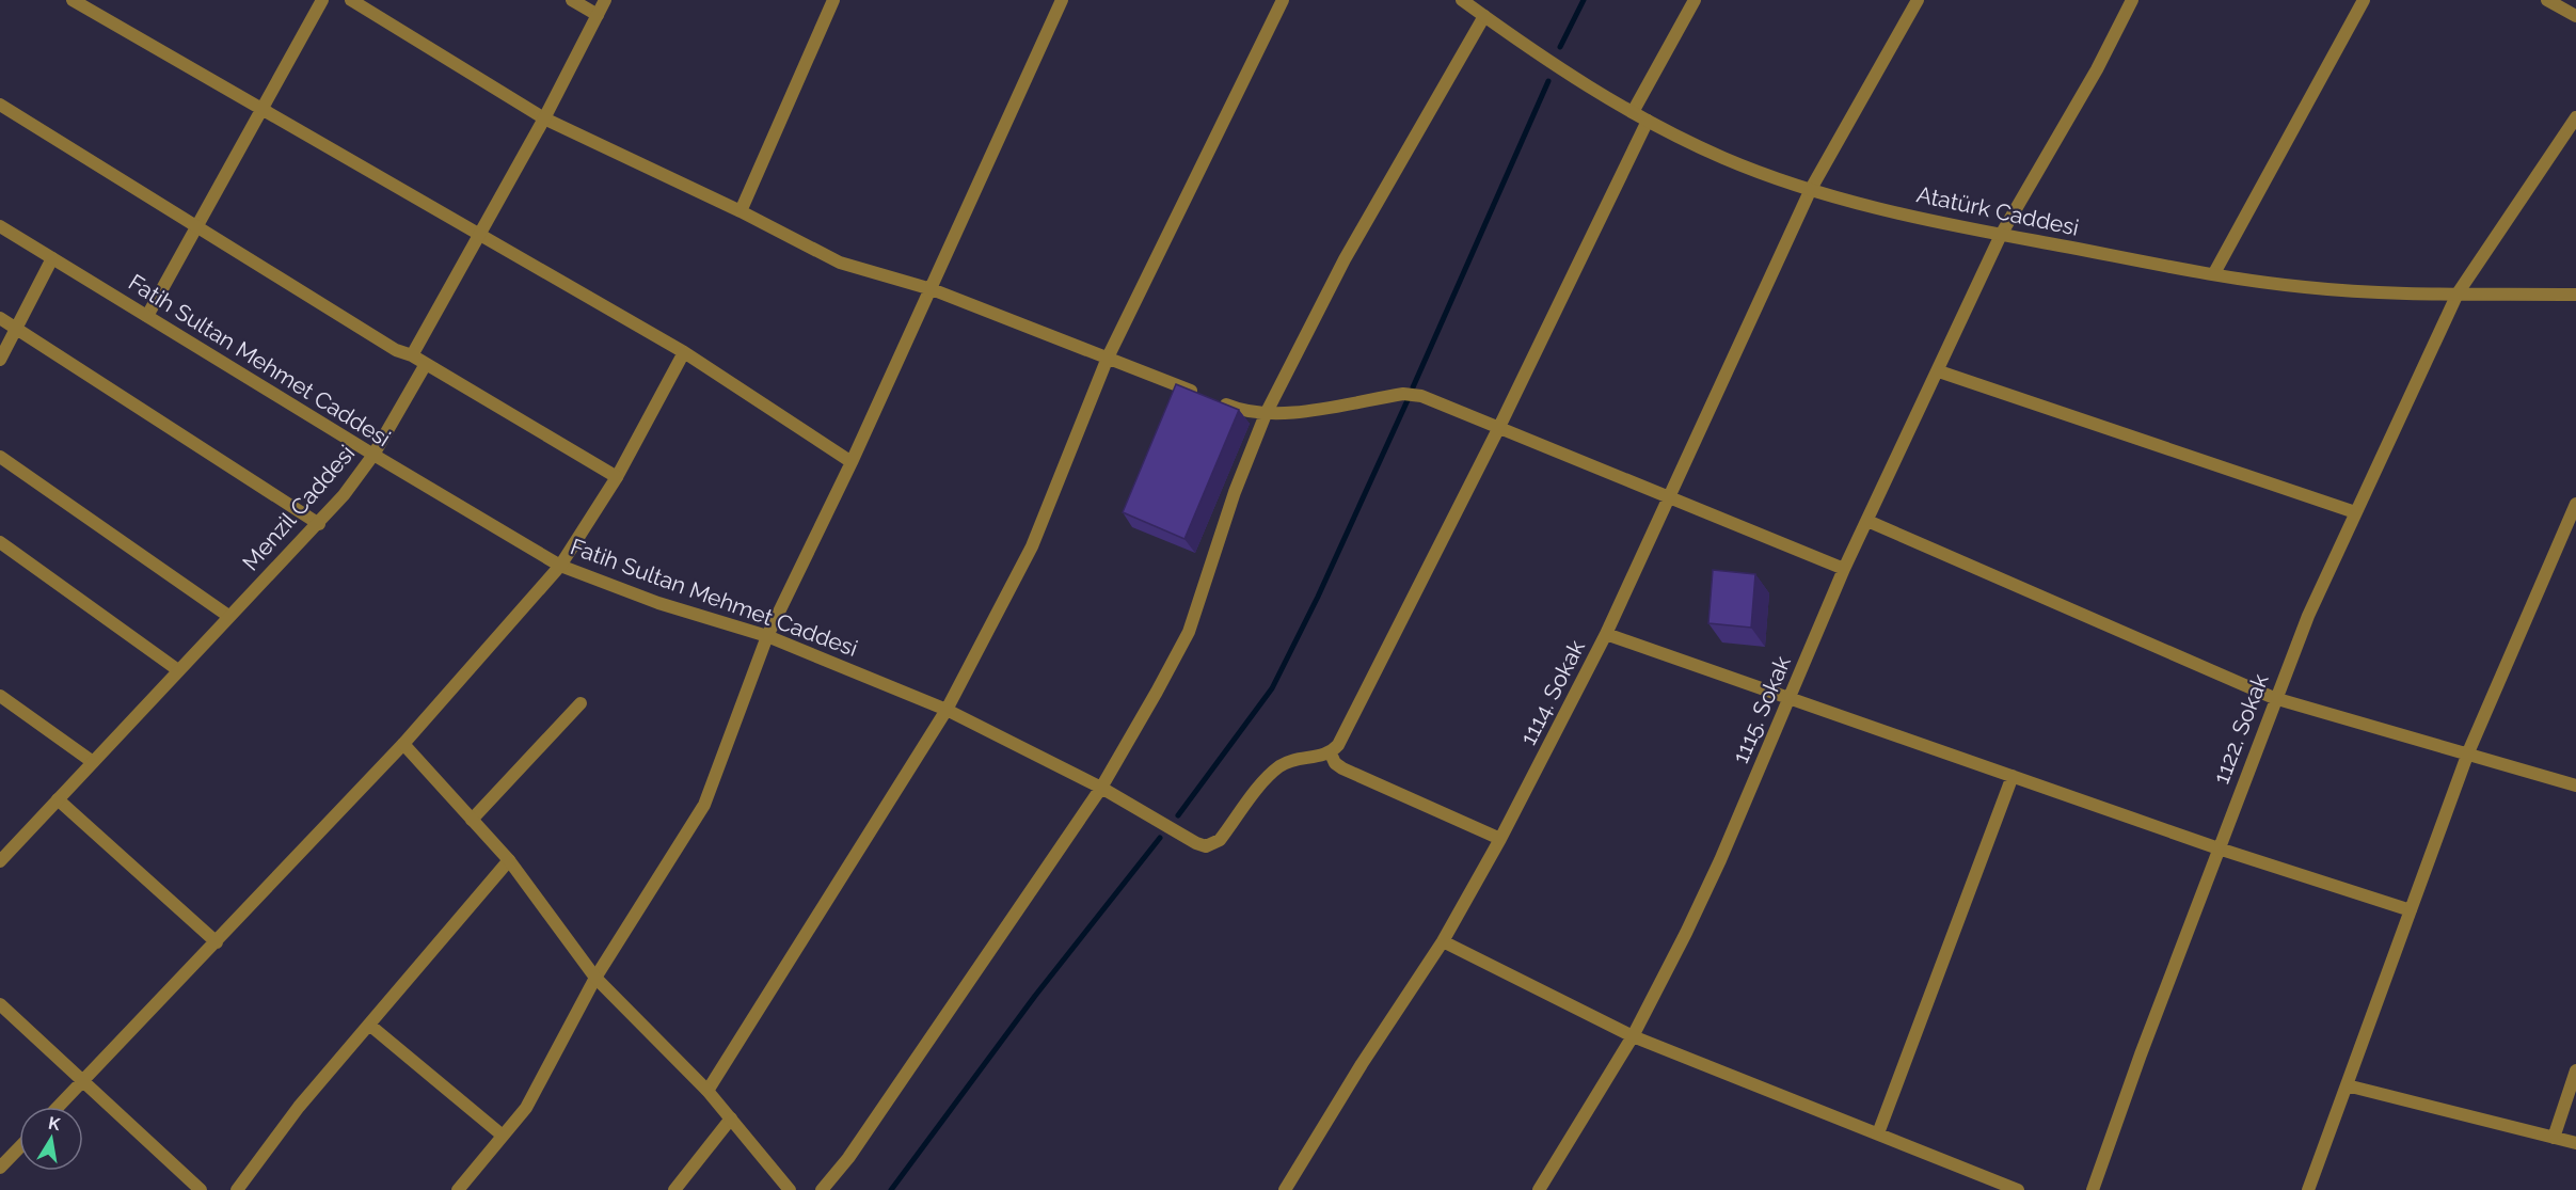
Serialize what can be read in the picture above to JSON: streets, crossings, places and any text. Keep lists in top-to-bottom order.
{
  "streets": {
    "street": [
      "Atatürk Caddesi",
      "Fatih Sultan Mehmet Caddesi",
      "Menzil Caddesi",
      "1114. Sokak",
      "1115. Sokak",
      "1122. Sokak"
    ]
  },
  "crossings": [
    ["Atatürk Caddesi", "1114. Sokak"],
    ["Atatürk Caddesi", "1115. Sokak"],
    ["Atatürk Caddesi", "1122. Sokak"],
    ["Fatih Sultan Mehmet Caddesi", "Menzil Caddesi"]
  ],
  "north": "top"
}
